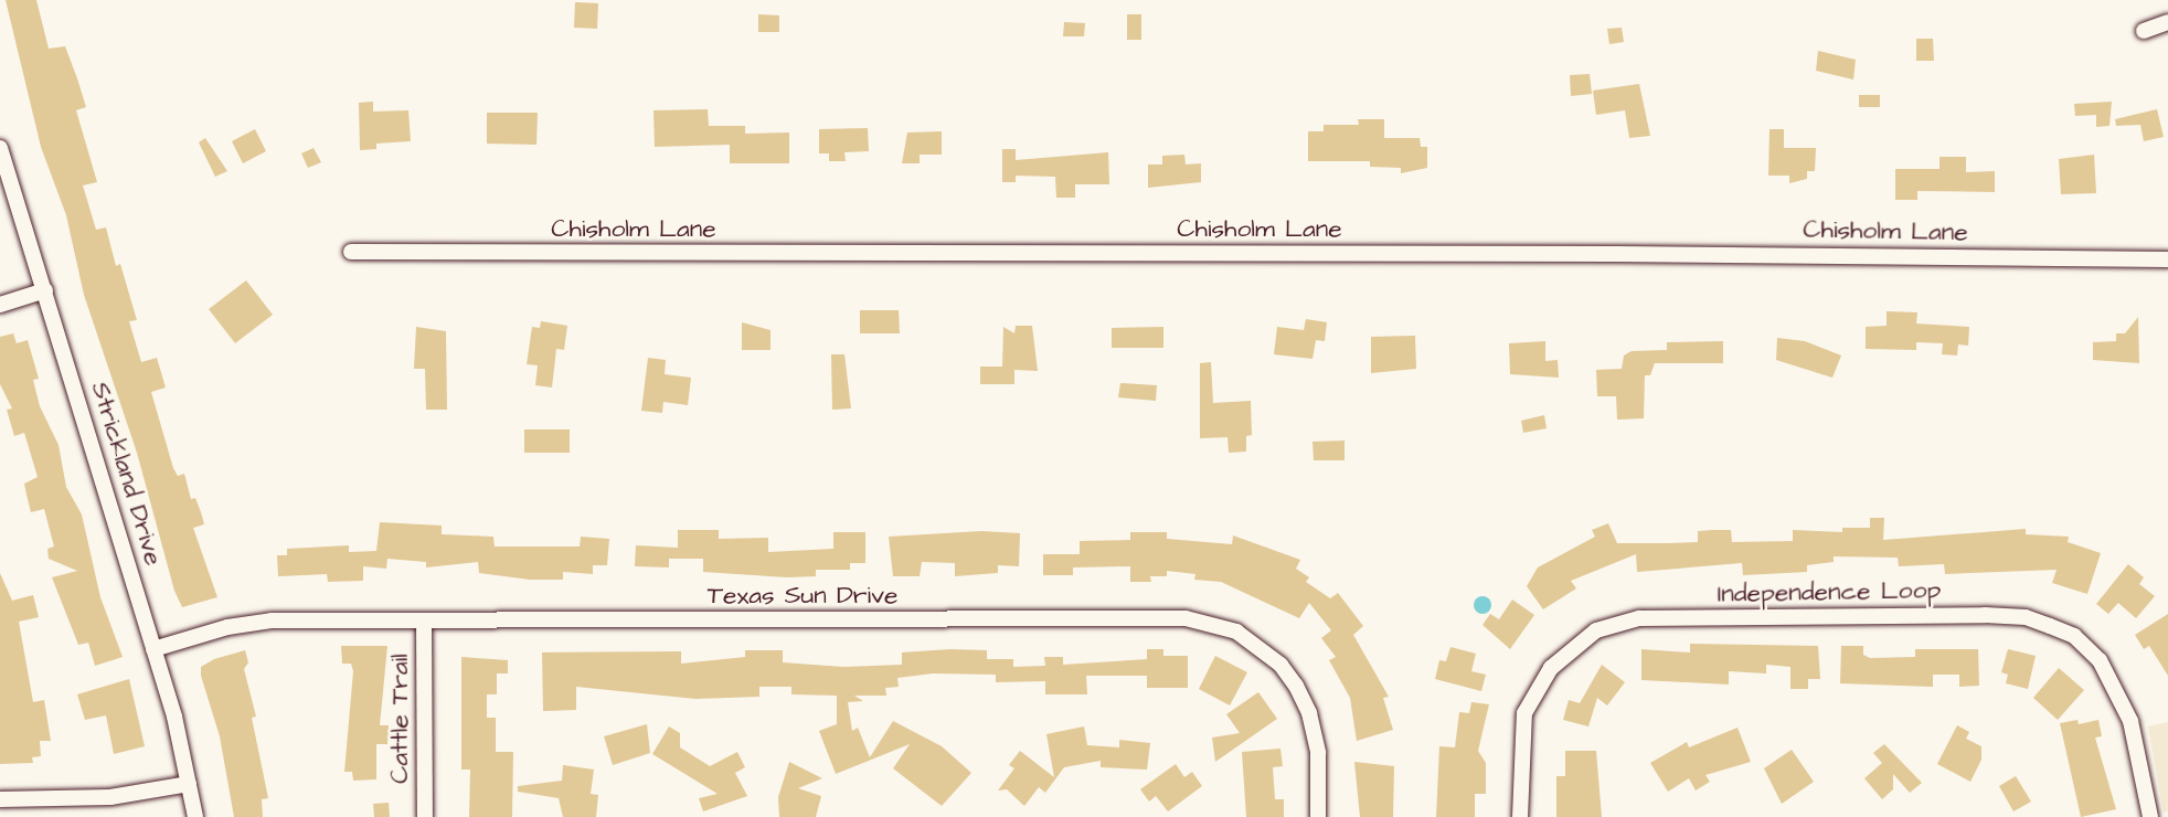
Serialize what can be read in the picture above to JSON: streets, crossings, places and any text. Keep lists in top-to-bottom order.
{
  "streets": {
    "street": [
      "Chisholm Lane",
      "Strickland Drive",
      "Independence Loop",
      "Texas Sun Drive",
      "Cattle Trail"
    ]
  },
  "crossings": [
    ["Strickland Drive", "Texas Sun Drive"],
    ["Texas Sun Drive", "Cattle Trail"]
  ]
}
